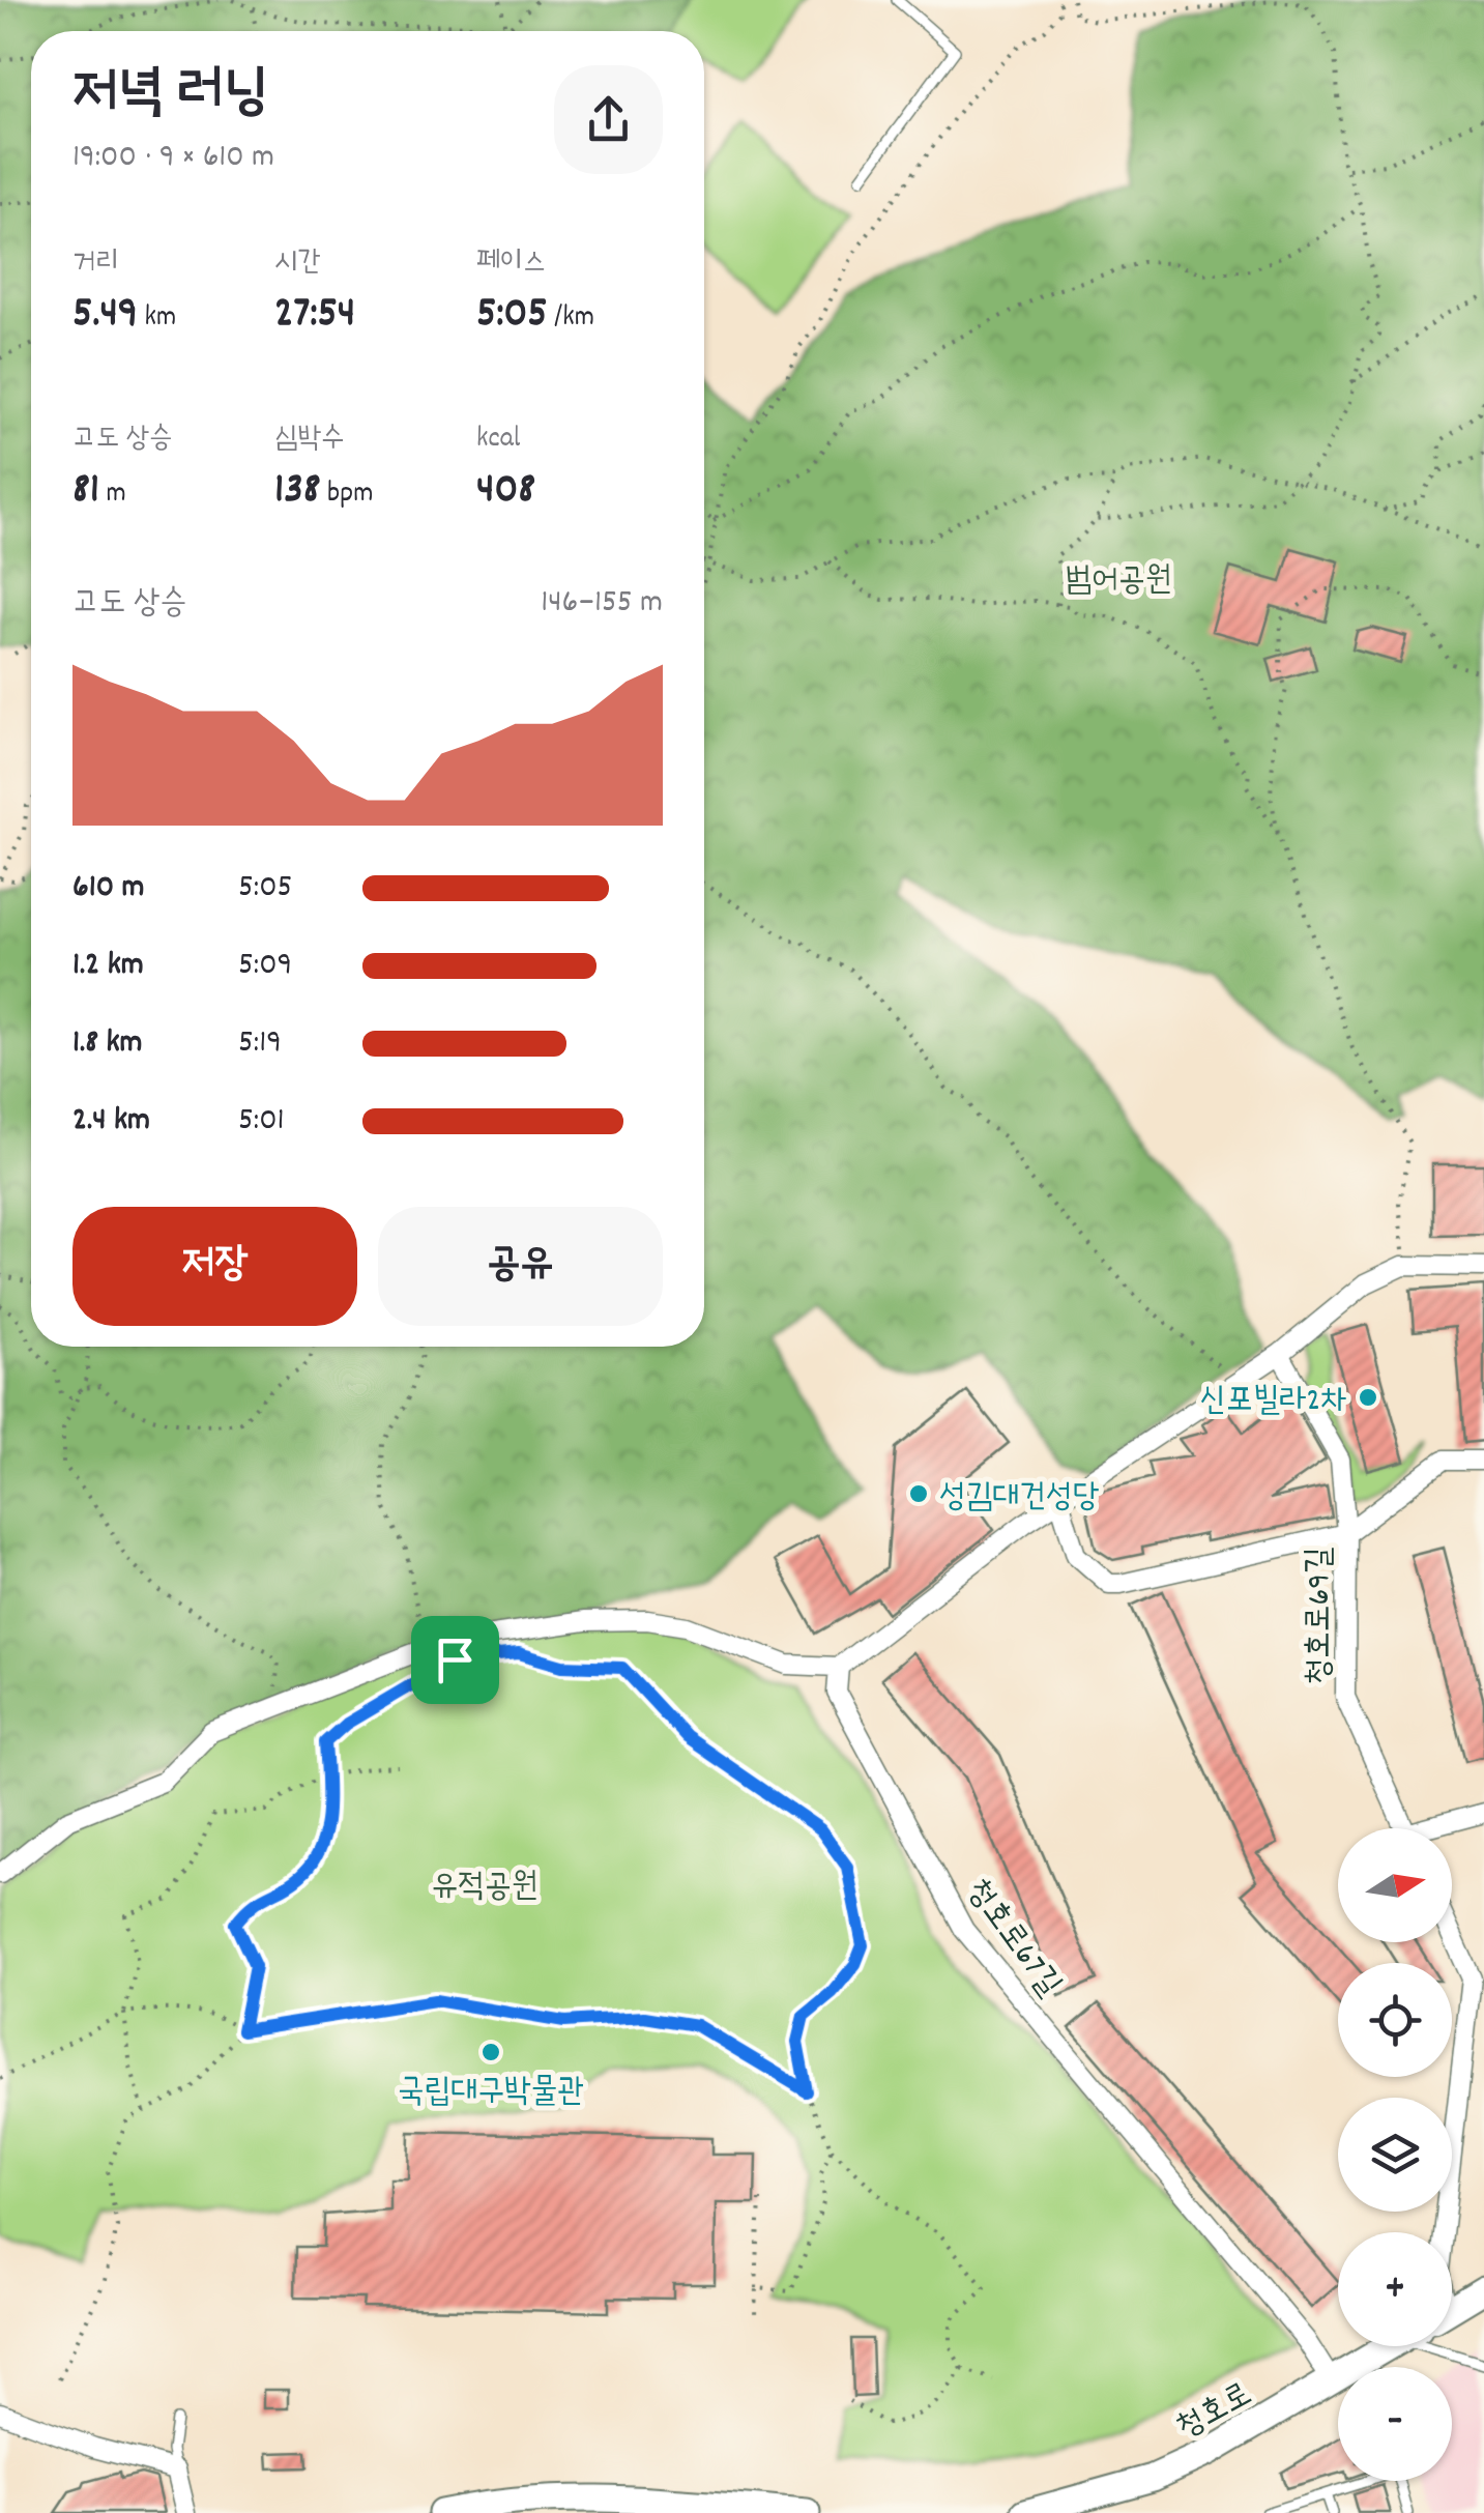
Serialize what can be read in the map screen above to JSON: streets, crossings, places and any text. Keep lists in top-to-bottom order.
{
  "streets": {
    "main road": ["청호로"],
    "street": ["청호로69길", "청호로67길"]
  },
  "crossings": [
    ["청호로67길", "청호로"]
  ],
  "parks": ["범어공원", "유적공원"],
  "places": ["신포빌라2차", "성김대건성당", "국립대구박물관"],
  "north": "right",
  "page": {
    "heading": ["저녁 러닝", "19:00 · 9 × 610 m"],
    "stats": [
      ["거리", "5.49 km"],
      ["시간", "27:54"],
      ["페이스", "5:05 /km"],
      ["고도 상승", "81 m"],
      ["심박수", "138 bpm"],
      ["kcal", "408"]
    ],
    "chart": ["고도 상승", "146–155 m"],
    "list": [
      {
        "name": "610 m",
        "note": "5:05"
      },
      {
        "name": "1.2 km",
        "note": "5:09"
      },
      {
        "name": "1.8 km",
        "note": "5:19"
      },
      {
        "name": "2.4 km",
        "note": "5:01"
      }
    ],
    "buttons": ["저장", "공유"],
    "map_buttons": ["+", "−"]
  }
}
